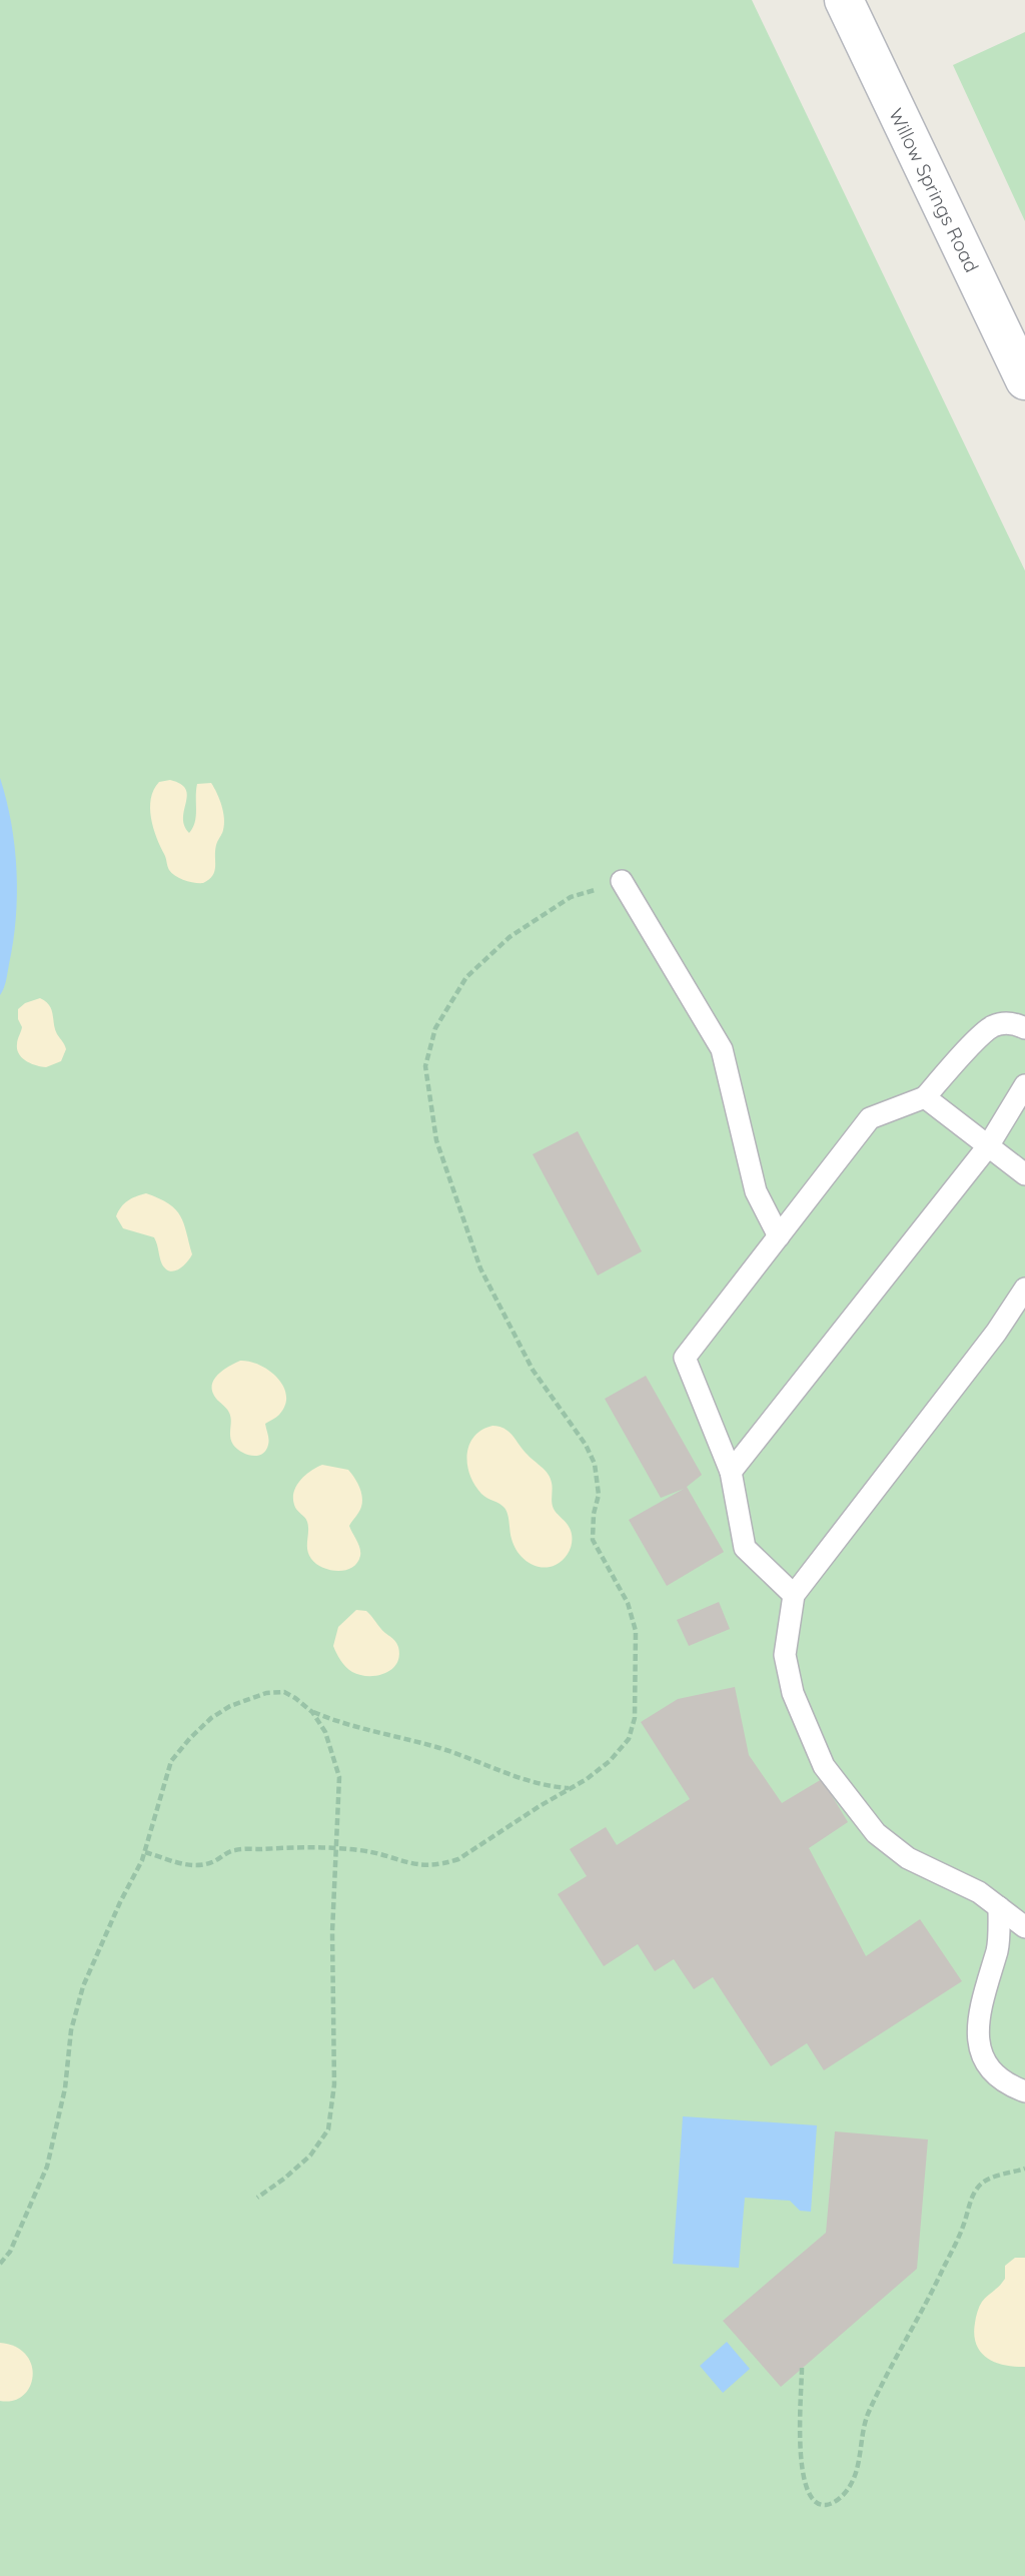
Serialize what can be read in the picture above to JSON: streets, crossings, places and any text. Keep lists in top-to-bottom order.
{
  "streets": {
    "main road": ["Willow Springs Road"]
  }
}
